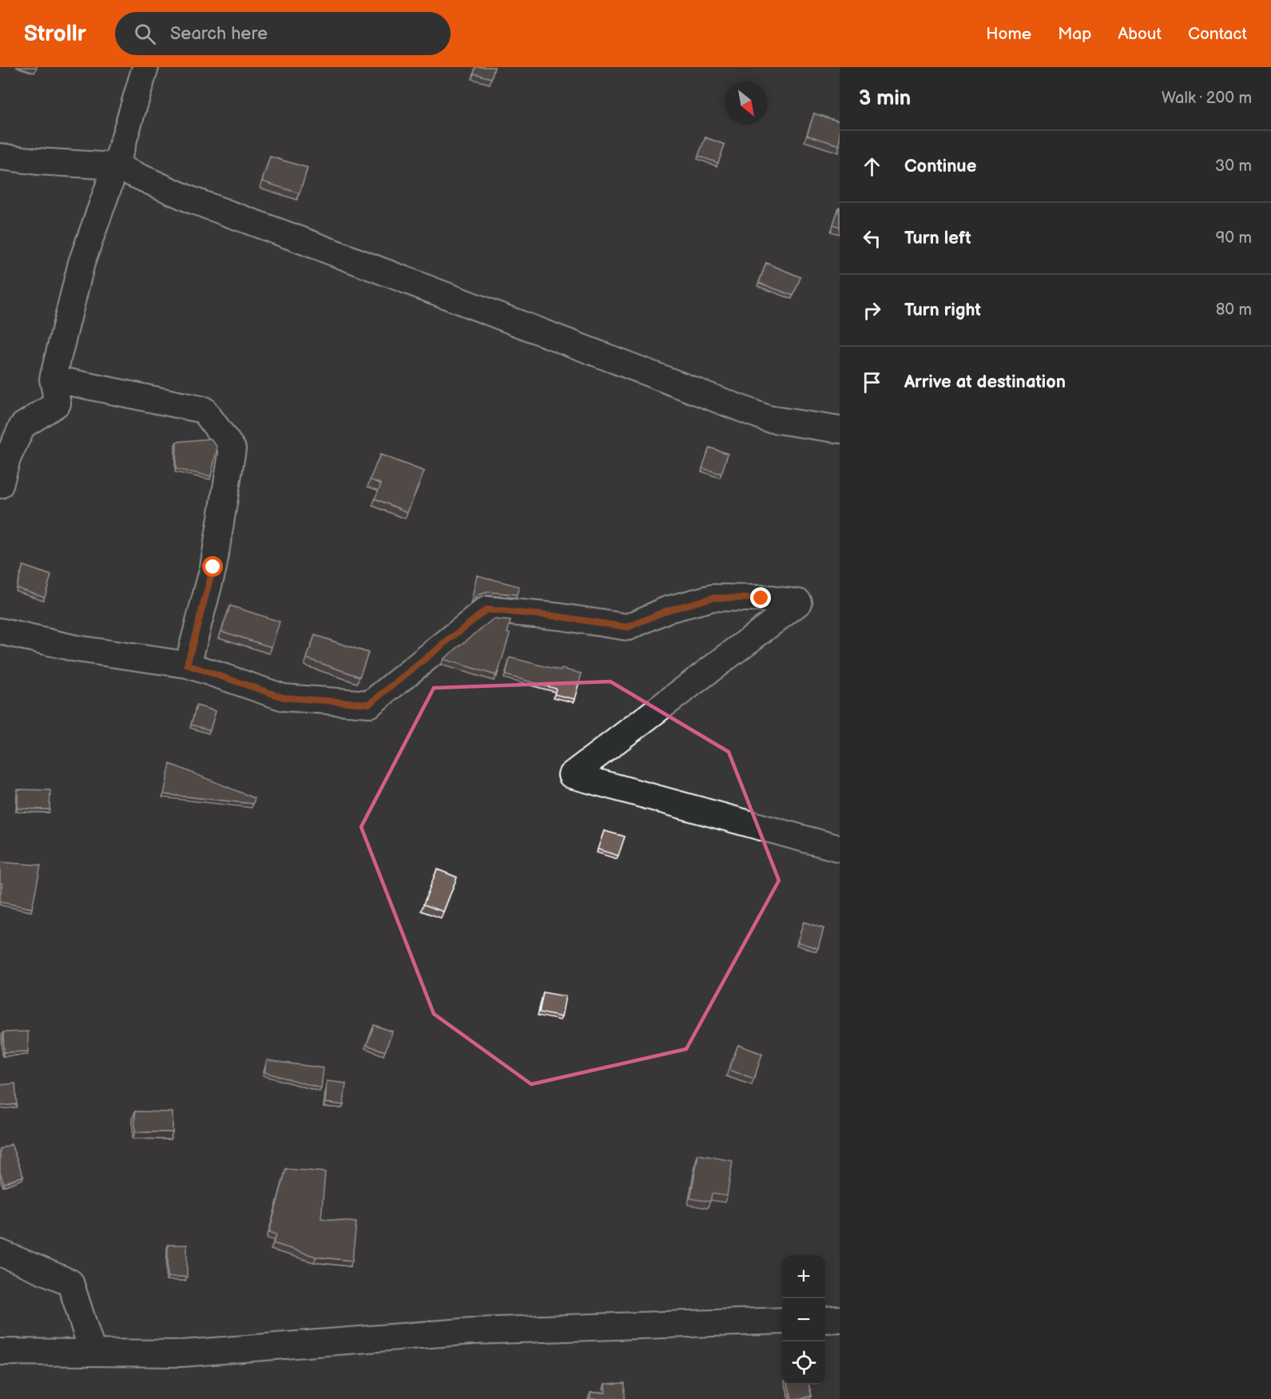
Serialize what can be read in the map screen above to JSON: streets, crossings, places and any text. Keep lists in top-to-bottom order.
{
  "north": "bottom right",
  "page": {
    "header": "Strollr",
    "search": "Search here",
    "nav": [
      "Home",
      "Map",
      "About",
      "Contact"
    ],
    "heading": ["3 min", "Walk · 200 m"],
    "list": [
      ["Continue", "30 m"],
      ["Turn left", "90 m"],
      ["Turn right", "80 m"],
      "Arrive at destination"
    ],
    "map_buttons": ["+", "−"]
  }
}
